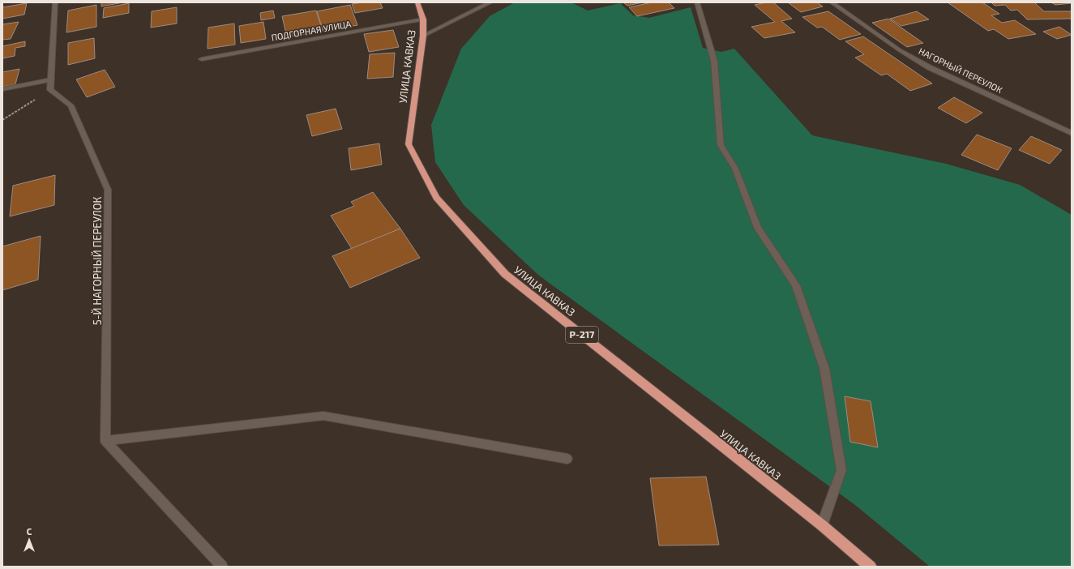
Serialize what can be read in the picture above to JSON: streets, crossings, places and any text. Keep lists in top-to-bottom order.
{
  "streets": {
    "highway": ["УЛИЦА КАВКАЗ", "Р-217"],
    "street": ["ПОДГОРНАЯ УЛИЦА", "НАГОРНЫЙ ПЕРЕУЛОК", "5-Й НАГОРНЫЙ ПЕРЕУЛОК"]
  },
  "crossings": [
    ["ПОДГОРНАЯ УЛИЦА", "УЛИЦА КАВКАЗ"]
  ],
  "north": "top"
}
